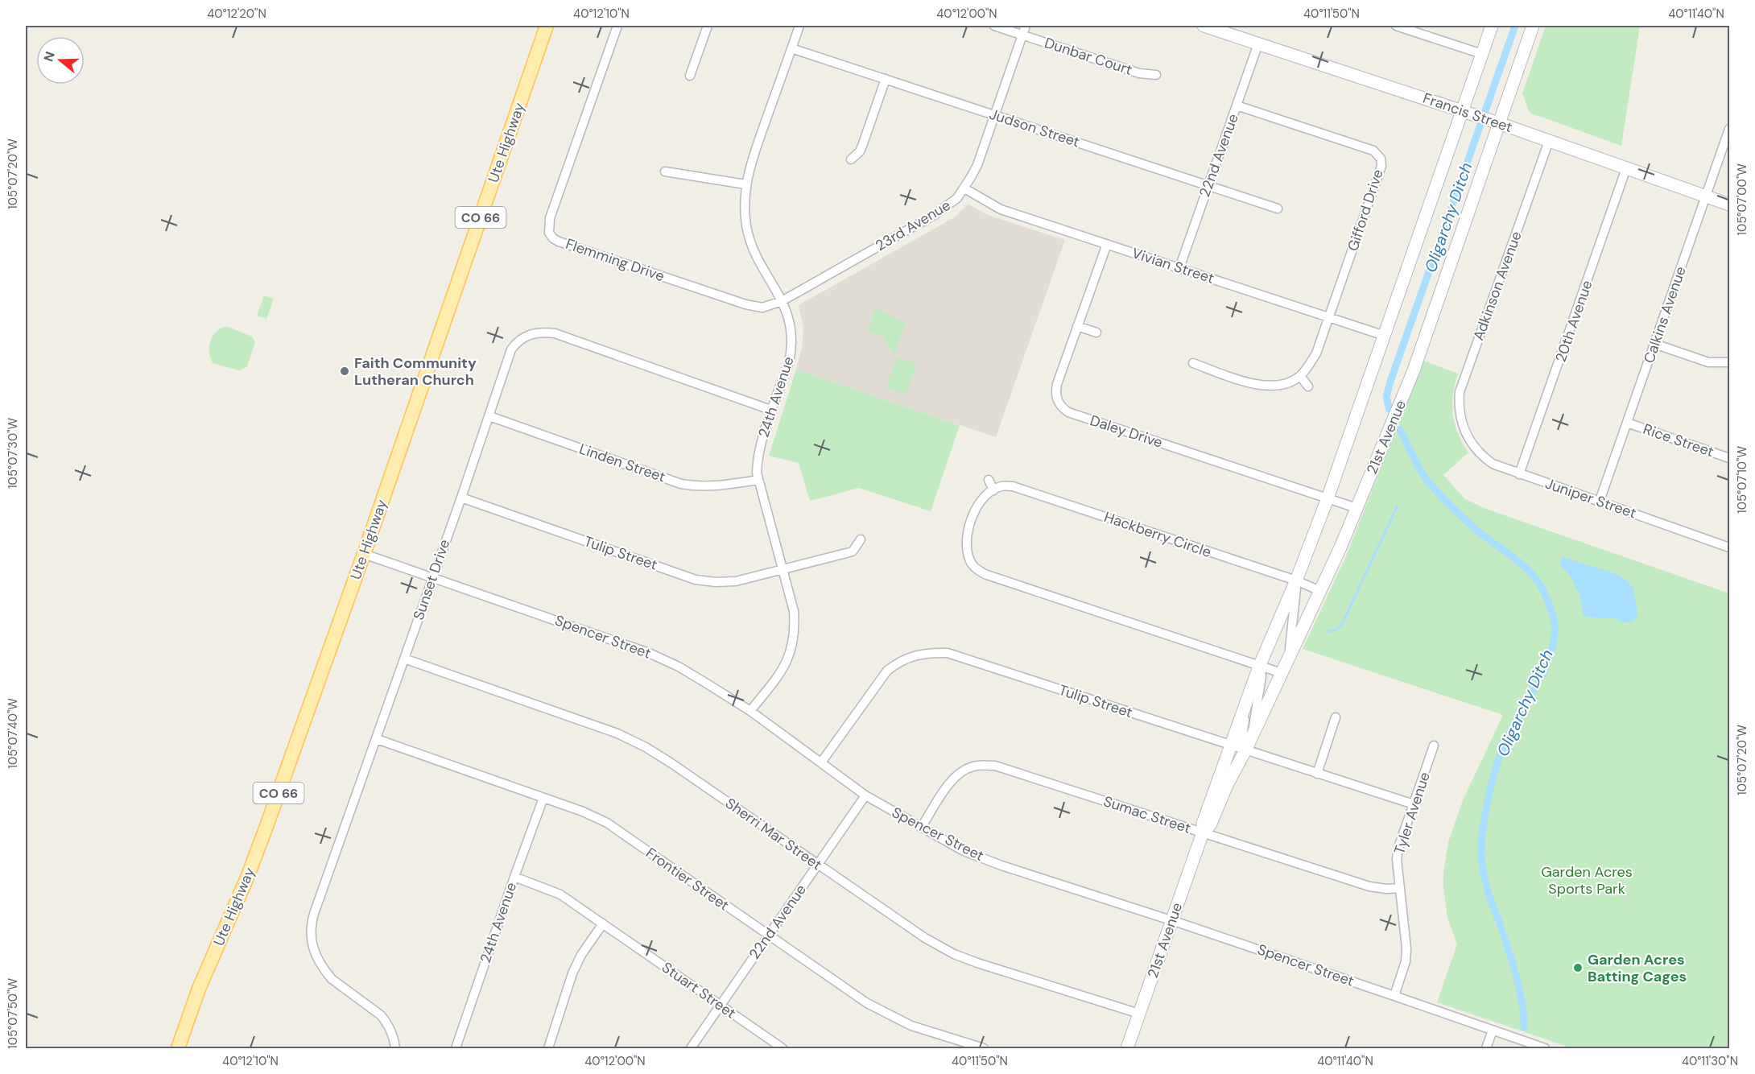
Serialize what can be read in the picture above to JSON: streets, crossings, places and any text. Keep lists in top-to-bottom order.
{
  "streets": {
    "main road": ["Ute Highway", "CO 66"],
    "street": [
      "Dunbar Court",
      "Francis Street",
      "Judson Street",
      "22nd Avenue",
      "Gifford Drive",
      "23rd Avenue",
      "Flemming Drive",
      "Vivian Street",
      "Adkinson Avenue",
      "Calkins Avenue",
      "20th Avenue",
      "24th Avenue",
      "Daley Drive",
      "21st Avenue",
      "Rice Street",
      "Linden Street",
      "Juniper Street",
      "Hackberry Circle",
      "Tulip Street",
      "Sunset Drive",
      "Spencer Street",
      "Tyler Avenue",
      "Sumac Street",
      "Sherri Mar Street",
      "Frontier Street",
      "Stuart Street"
    ]
  },
  "crossings": [
    ["Dunbar Court", "23rd Avenue"],
    ["Francis Street", "22nd Avenue"],
    ["Francis Street", "Adkinson Avenue"],
    ["Francis Street", "Calkins Avenue"],
    ["Francis Street", "20th Avenue"],
    ["Francis Street", "21st Avenue"],
    ["Judson Street", "22nd Avenue"],
    ["Judson Street", "23rd Avenue"],
    ["Judson Street", "24th Avenue"],
    ["Ute Highway", "Spencer Street"],
    ["22nd Avenue", "Gifford Drive"],
    ["22nd Avenue", "Vivian Street"],
    ["22nd Avenue", "Spencer Street"],
    ["22nd Avenue", "Sherri Mar Street"],
    ["22nd Avenue", "Frontier Street"],
    ["22nd Avenue", "Stuart Street"],
    ["Gifford Drive", "Vivian Street"],
    ["23rd Avenue", "Flemming Drive"],
    ["23rd Avenue", "Vivian Street"],
    ["23rd Avenue", "24th Avenue"],
    ["Flemming Drive", "24th Avenue"],
    ["Vivian Street", "21st Avenue"],
    ["Adkinson Avenue", "Juniper Street"],
    ["Calkins Avenue", "Rice Street"],
    ["Calkins Avenue", "Juniper Street"],
    ["20th Avenue", "Juniper Street"],
    ["24th Avenue", "Linden Street"],
    ["24th Avenue", "Tulip Street"],
    ["24th Avenue", "Sunset Drive"],
    ["24th Avenue", "Spencer Street"],
    ["24th Avenue", "Frontier Street"],
    ["24th Avenue", "Stuart Street"],
    ["Daley Drive", "21st Avenue"],
    ["21st Avenue", "Hackberry Circle"],
    ["21st Avenue", "Tulip Street"],
    ["21st Avenue", "Spencer Street"],
    ["21st Avenue", "Sumac Street"],
    ["21st Avenue", "Sherri Mar Street"],
    ["Linden Street", "Sunset Drive"],
    ["Tulip Street", "Sunset Drive"],
    ["Tulip Street", "Spencer Street"],
    ["Tulip Street", "Tyler Avenue"],
    ["Sunset Drive", "Spencer Street"],
    ["Sunset Drive", "Sherri Mar Street"],
    ["Sunset Drive", "Frontier Street"],
    ["Spencer Street", "Tyler Avenue"],
    ["Spencer Street", "Sumac Street"],
    ["Tyler Avenue", "Sumac Street"]
  ],
  "water": ["Oligarchy Ditch"],
  "parks": ["Garden Acres Sports Park"],
  "places": ["Faith Community Lutheran Church", "Garden Acres Batting Cages"],
  "north": "left",
  "coordinates": [
    "40°12'20\"N",
    "40°12'10\"N",
    "40°12'00\"N",
    "40°11'50\"N",
    "40°11'40\"N",
    "105°07'20\"W",
    "105°07'00\"W",
    "105°07'30\"W",
    "105°07'10\"W",
    "105°07'40\"W",
    "105°07'50\"W",
    "40°11'30\"N"
  ]
}
